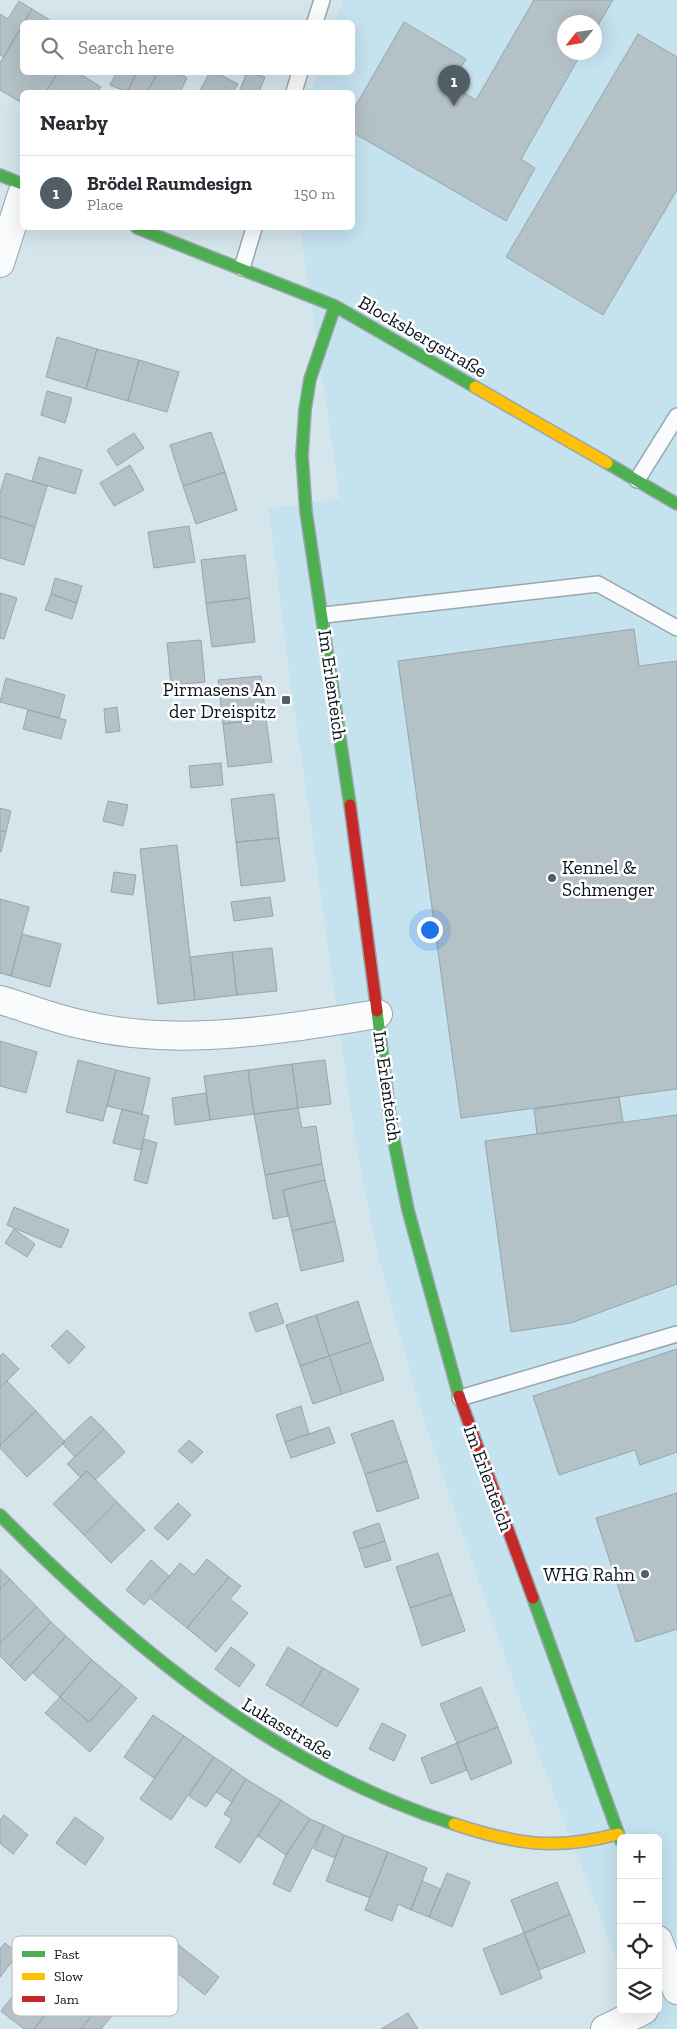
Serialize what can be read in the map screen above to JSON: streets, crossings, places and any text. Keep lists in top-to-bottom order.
{
  "streets": {
    "street": ["Blocksbergstraße", "Im Erlenteich", "Lukasstraße"]
  },
  "crossings": [
    ["Blocksbergstraße", "Im Erlenteich"]
  ],
  "places": {
    "transit": ["Pirmasens An der Dreispitz"],
    "other": ["Kennel & Schmenger", "WHG Rahn"]
  },
  "legend": ["Fast", "Slow", "Jam"],
  "north": "bottom left",
  "page": {
    "search": "Search here",
    "pins": "1",
    "heading": "Nearby",
    "list": [
      {
        "mark": "1",
        "name": "Brödel Raumdesign",
        "note": "Place",
        "value": "150 m"
      }
    ],
    "map_buttons": ["+", "−"]
  }
}
